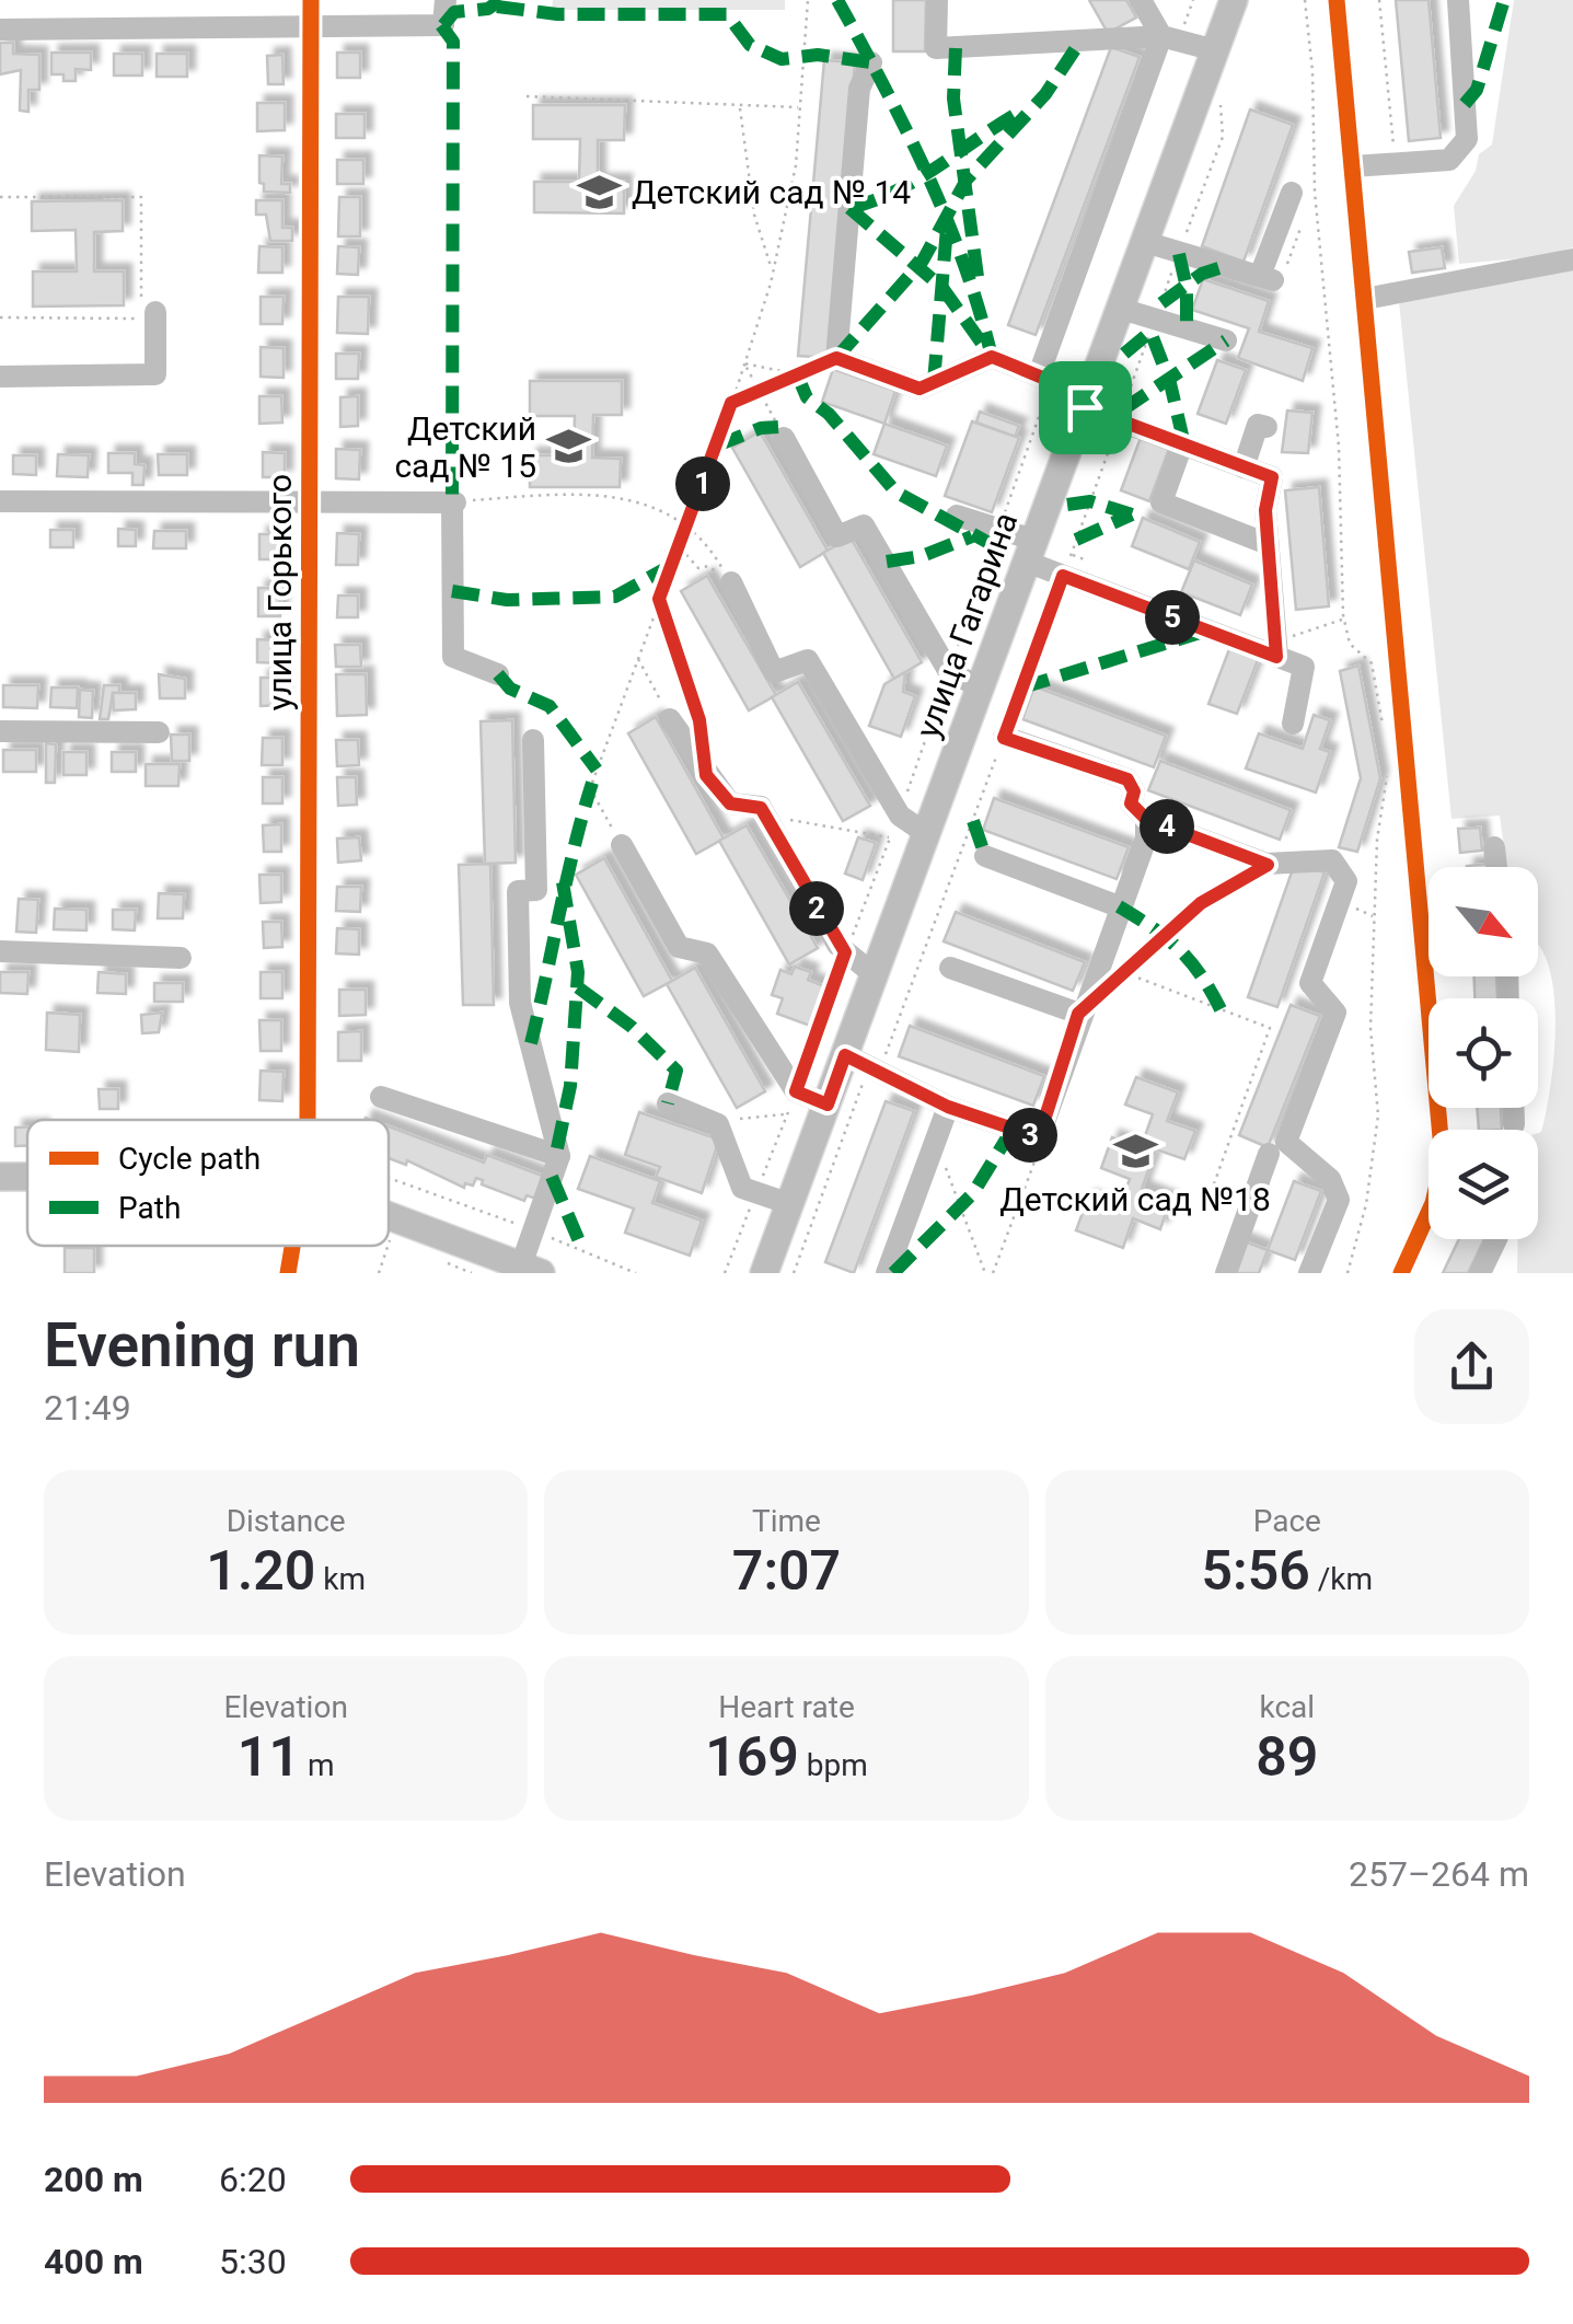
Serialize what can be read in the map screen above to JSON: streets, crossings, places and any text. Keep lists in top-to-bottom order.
{
  "streets": {
    "main road": ["улица Гагарина"],
    "street": ["улица Горького"]
  },
  "places": {
    "school or university": ["Детский сад № 14", "Детский сад № 15", "Детский сад №18"]
  },
  "legend": ["Cycle path", "Path"],
  "north": "bottom right",
  "page": {
    "pins": [
      "1",
      "5",
      "4",
      "2",
      "3"
    ],
    "heading": ["Evening run", "21:49"],
    "stats": [
      ["Distance", "1.20 km"],
      ["Time", "7:07"],
      ["Pace", "5:56 /km"],
      ["Elevation", "11 m"],
      ["Heart rate", "169 bpm"],
      ["kcal", "89"]
    ],
    "chart": ["Elevation", "257–264 m"],
    "list": [
      {
        "name": "200 m",
        "note": "6:20"
      },
      {
        "name": "400 m",
        "note": "5:30"
      }
    ]
  }
}
